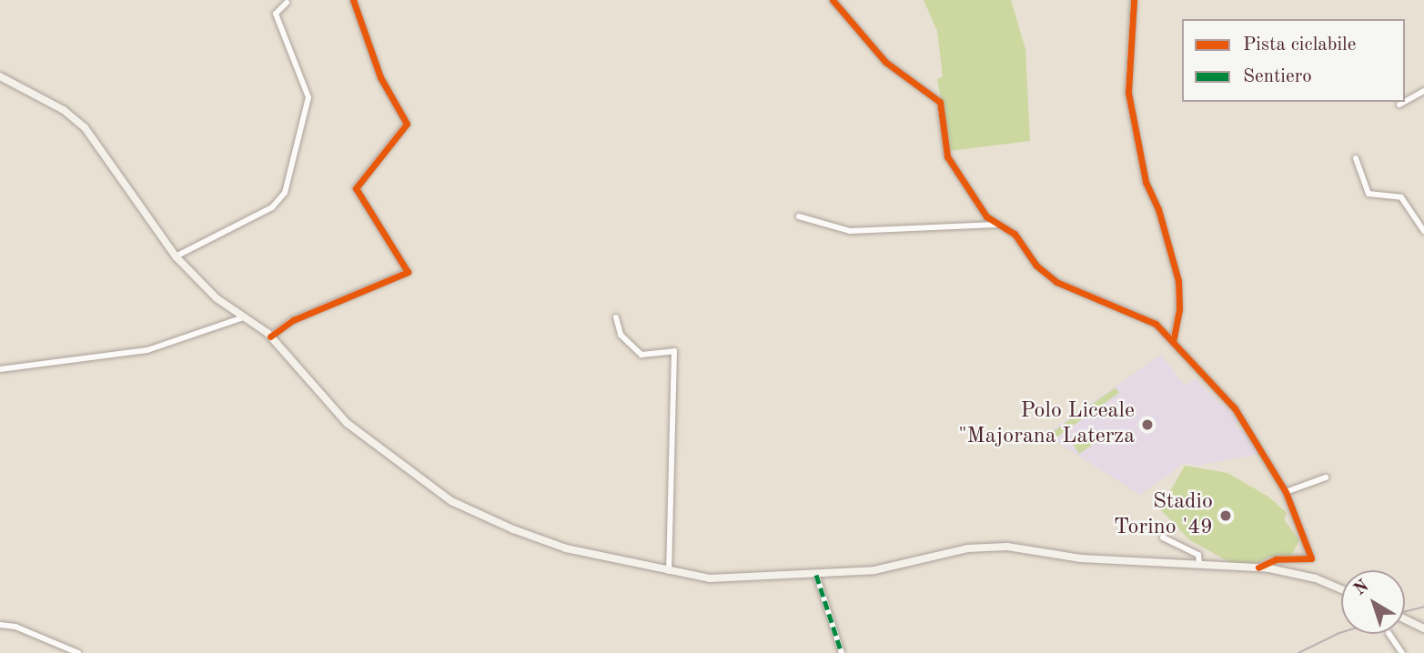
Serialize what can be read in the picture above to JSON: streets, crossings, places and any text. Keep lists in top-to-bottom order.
{
  "places": ["Polo Liceale \"Majorana Laterza", "Stadio Torino '49"],
  "legend": ["Pista ciclabile", "Sentiero"],
  "north": "top left"
}
